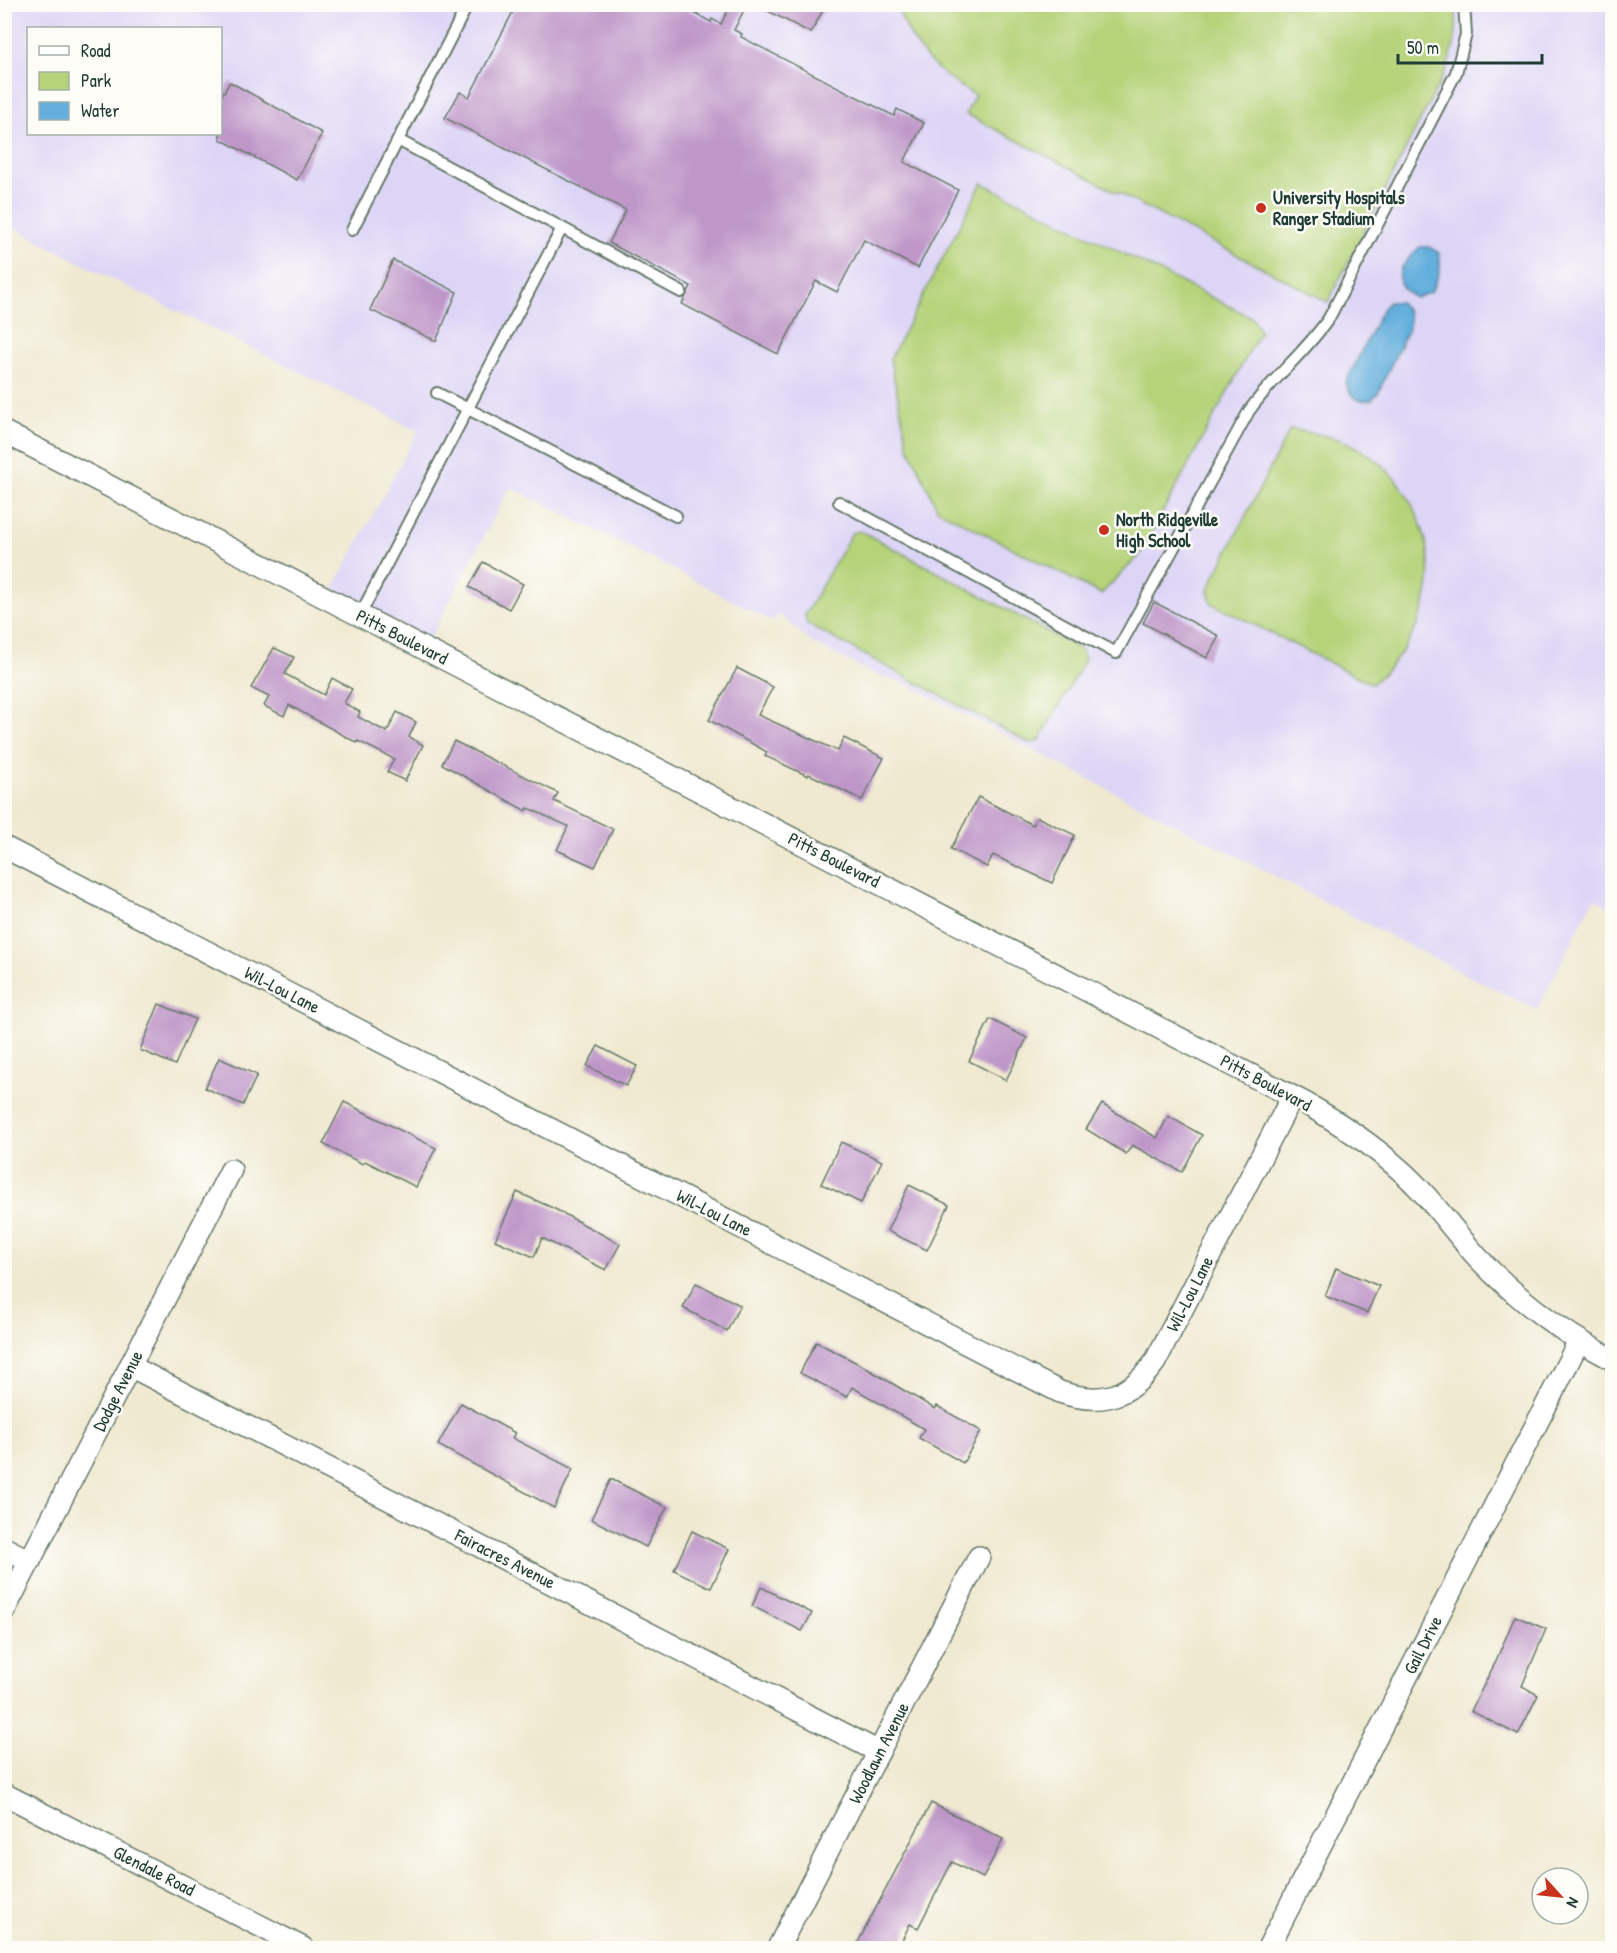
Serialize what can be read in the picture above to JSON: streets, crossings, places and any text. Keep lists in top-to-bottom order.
{
  "streets": {
    "street": [
      "Pitts Boulevard",
      "Wil-Lou Lane",
      "Dodge Avenue",
      "Fairacres Avenue",
      "Gail Drive",
      "Woodlawn Avenue",
      "Glendale Road"
    ]
  },
  "crossings": [
    ["Pitts Boulevard", "Wil-Lou Lane"],
    ["Pitts Boulevard", "Gail Drive"],
    ["Dodge Avenue", "Fairacres Avenue"],
    ["Fairacres Avenue", "Woodlawn Avenue"]
  ],
  "places": ["University Hospitals Ranger Stadium", "North Ridgeville High School"],
  "legend": ["Road", "Park", "Water"],
  "scale_bar": "50 m",
  "north": "bottom right"
}
